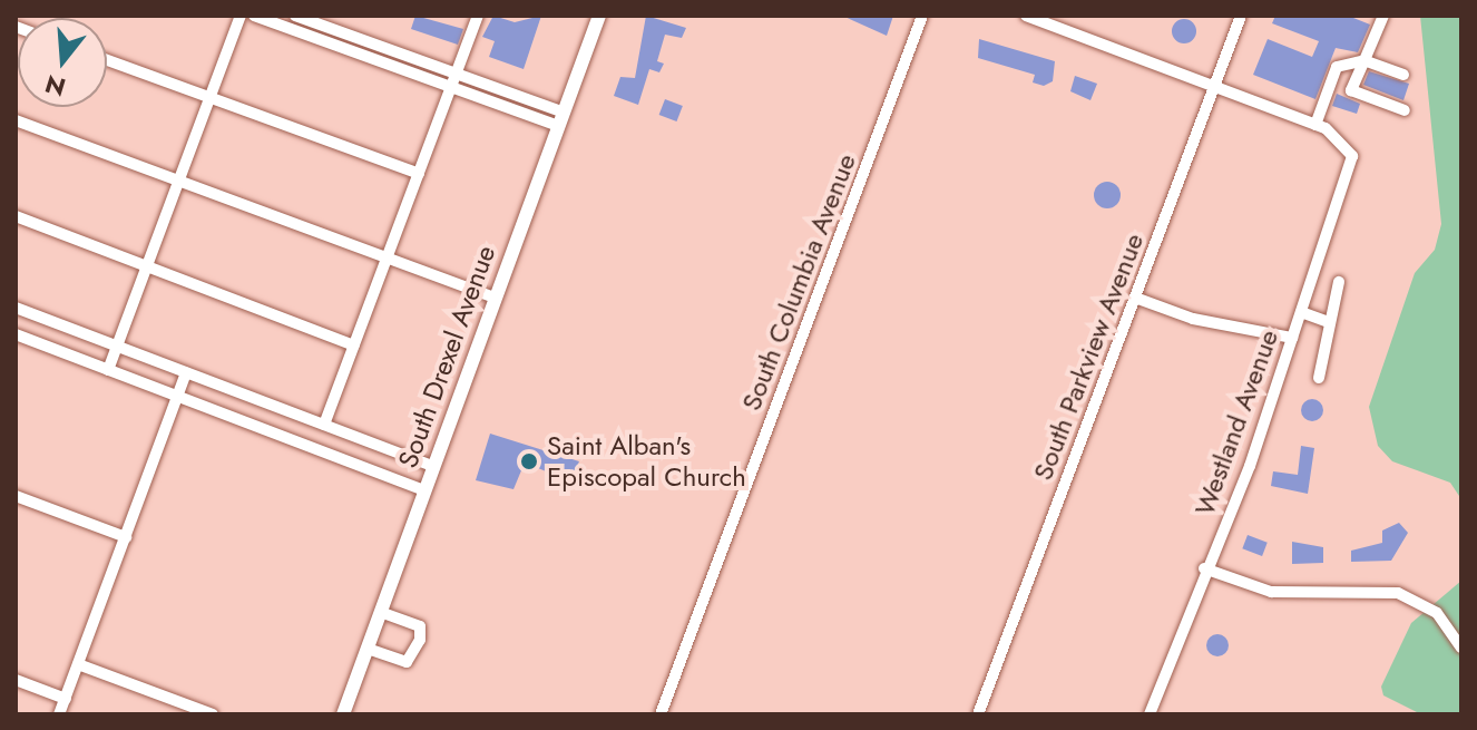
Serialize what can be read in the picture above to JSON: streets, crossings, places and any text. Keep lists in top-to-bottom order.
{
  "streets": {
    "main road": ["South Drexel Avenue"],
    "street": ["South Columbia Avenue", "South Parkview Avenue", "Westland Avenue"]
  },
  "places": ["Saint Alban's Episcopal Church"],
  "north": "bottom"
}
